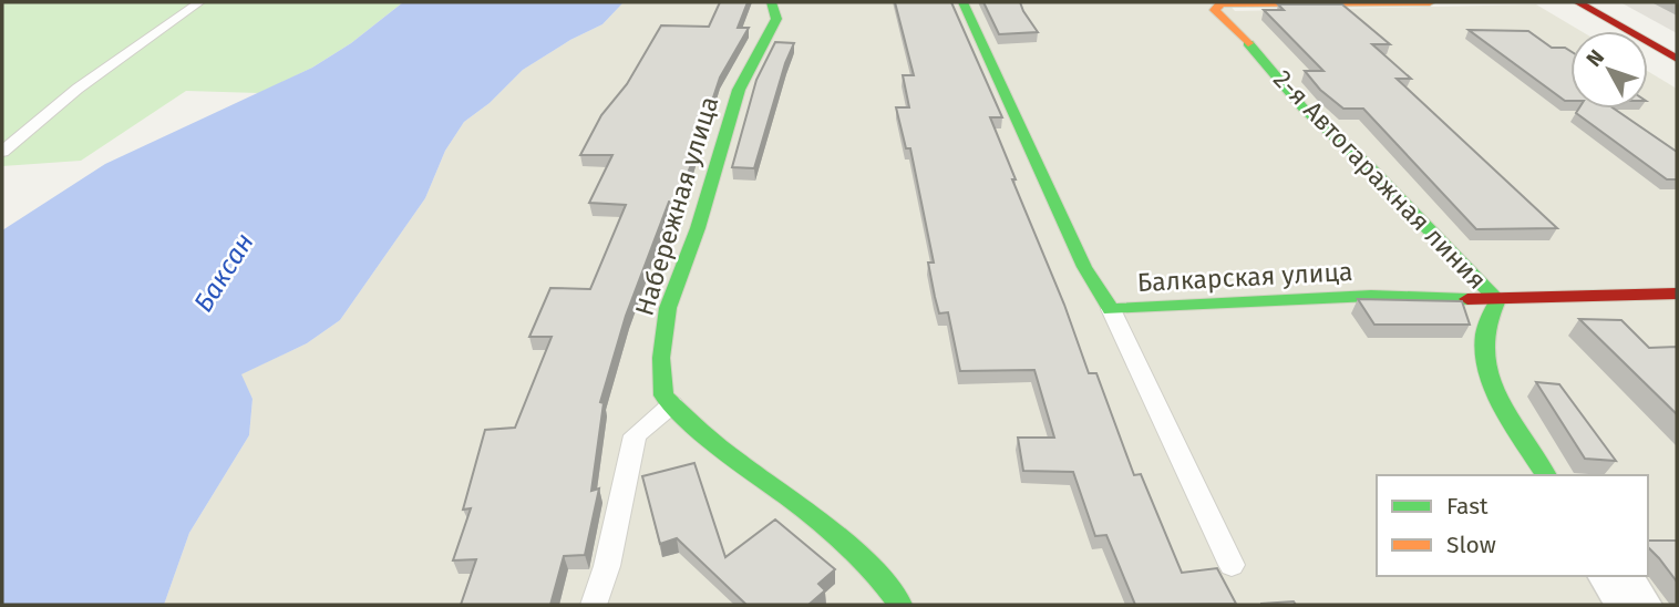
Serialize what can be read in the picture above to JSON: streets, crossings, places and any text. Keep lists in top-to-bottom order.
{
  "streets": {
    "street": ["2-я Автогаражная линия", "Набережная улица", "Балкарская улица"]
  },
  "crossings": [
    ["2-я Автогаражная линия", "Балкарская улица"]
  ],
  "water": ["Баксан"],
  "legend": ["Fast", "Slow"],
  "north": "top left"
}
